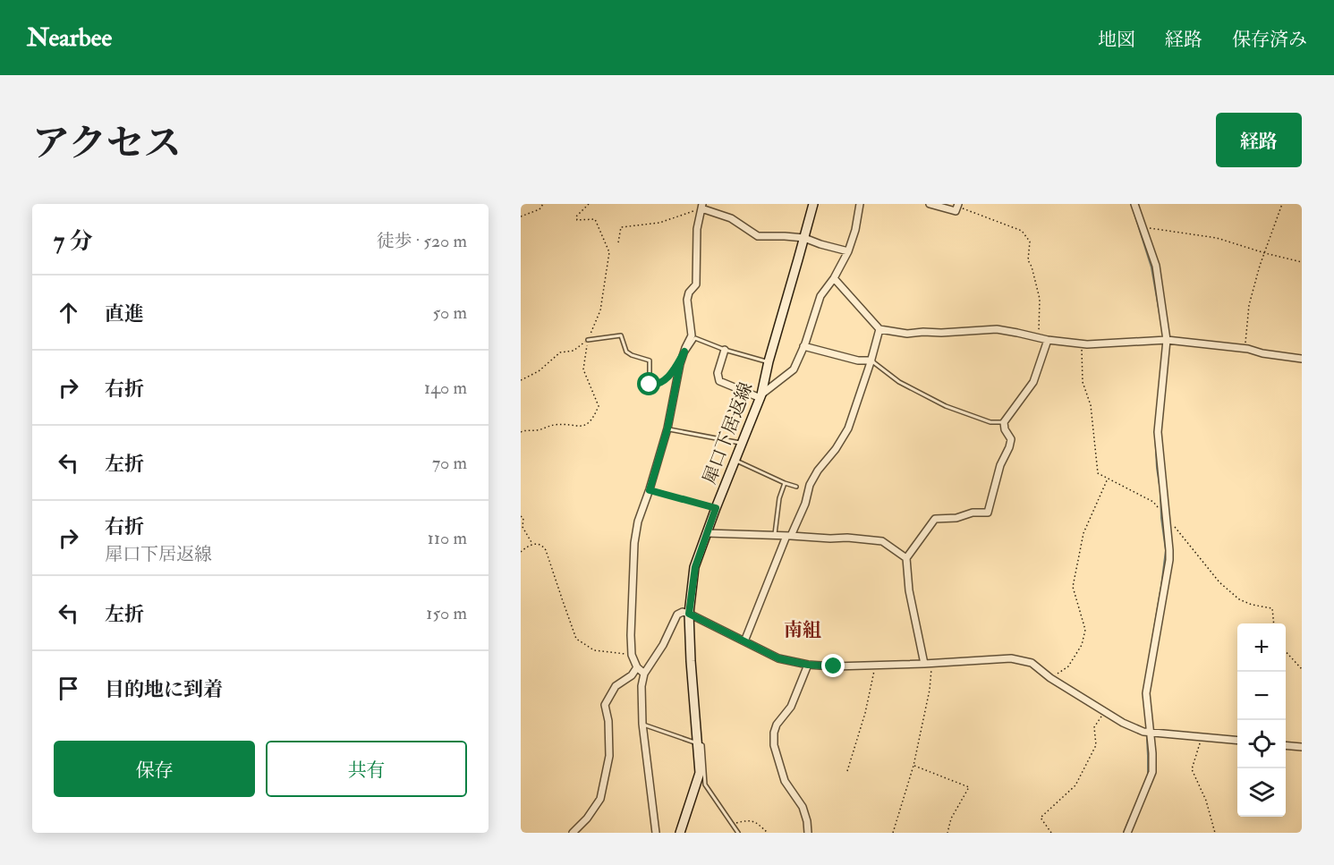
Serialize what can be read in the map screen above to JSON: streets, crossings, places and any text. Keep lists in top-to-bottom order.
{
  "streets": {
    "main road": ["犀口下居返線"]
  },
  "districts": ["南組"],
  "page": {
    "header": "Nearbee",
    "nav": ["地図", "経路", "保存済み"],
    "title": "アクセス",
    "buttons": [
      "経路",
      ["保存", "共有"]
    ],
    "heading": ["7 分", "徒歩 · 520 m"],
    "list": [
      ["直進", "50 m"],
      ["右折", "140 m"],
      ["左折", "70 m"],
      ["右折", "犀口下居返線", "110 m"],
      ["左折", "150 m"],
      "目的地に到着"
    ],
    "map_buttons": ["+", "−"]
  }
}
